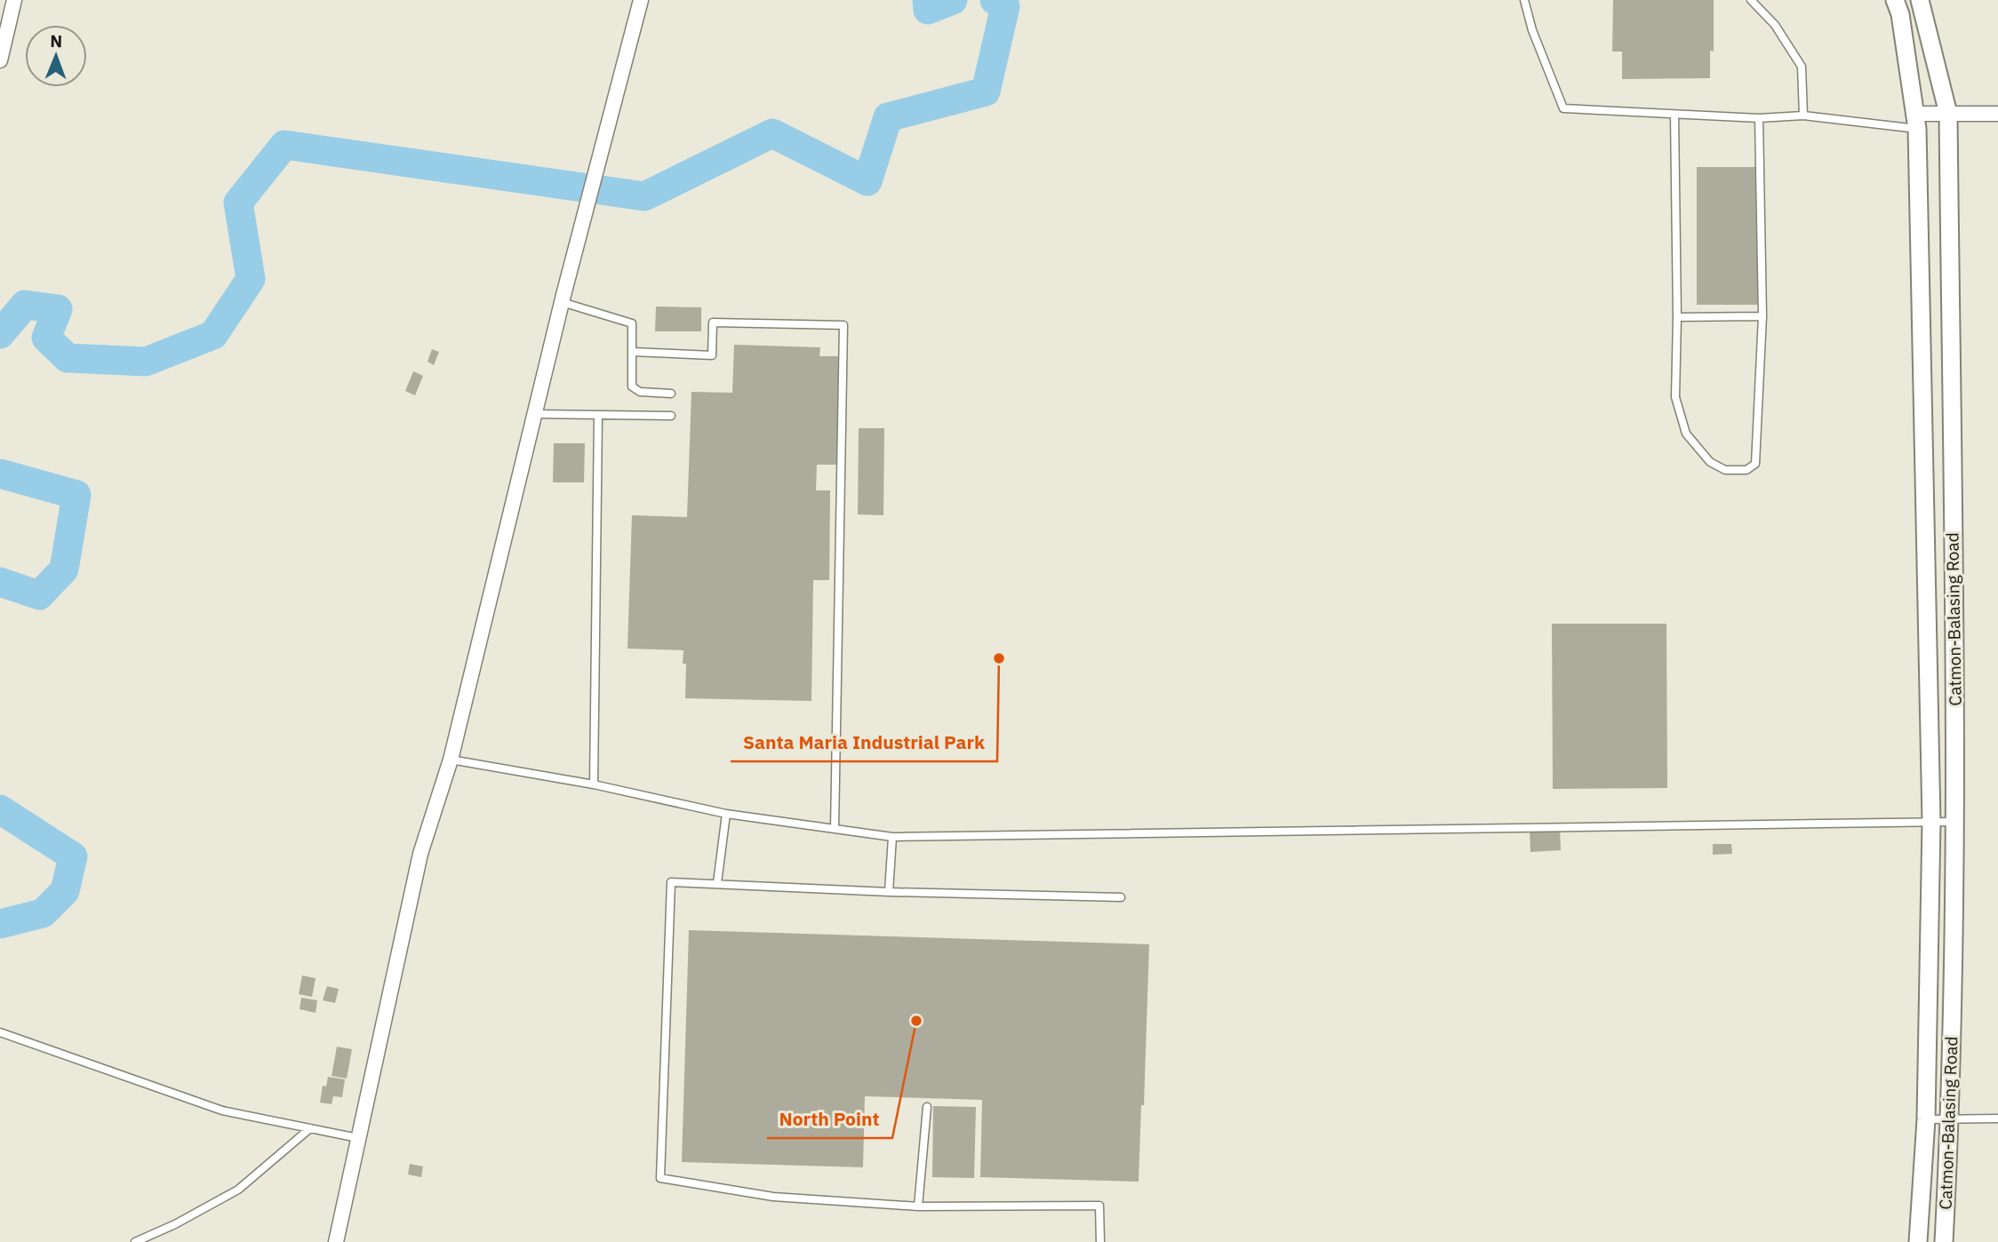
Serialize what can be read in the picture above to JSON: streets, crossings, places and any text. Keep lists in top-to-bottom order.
{
  "streets": {
    "street": ["Catmon-Balasing Road"]
  },
  "places": ["Santa Maria Industrial Park", "North Point"],
  "north": "top"
}
